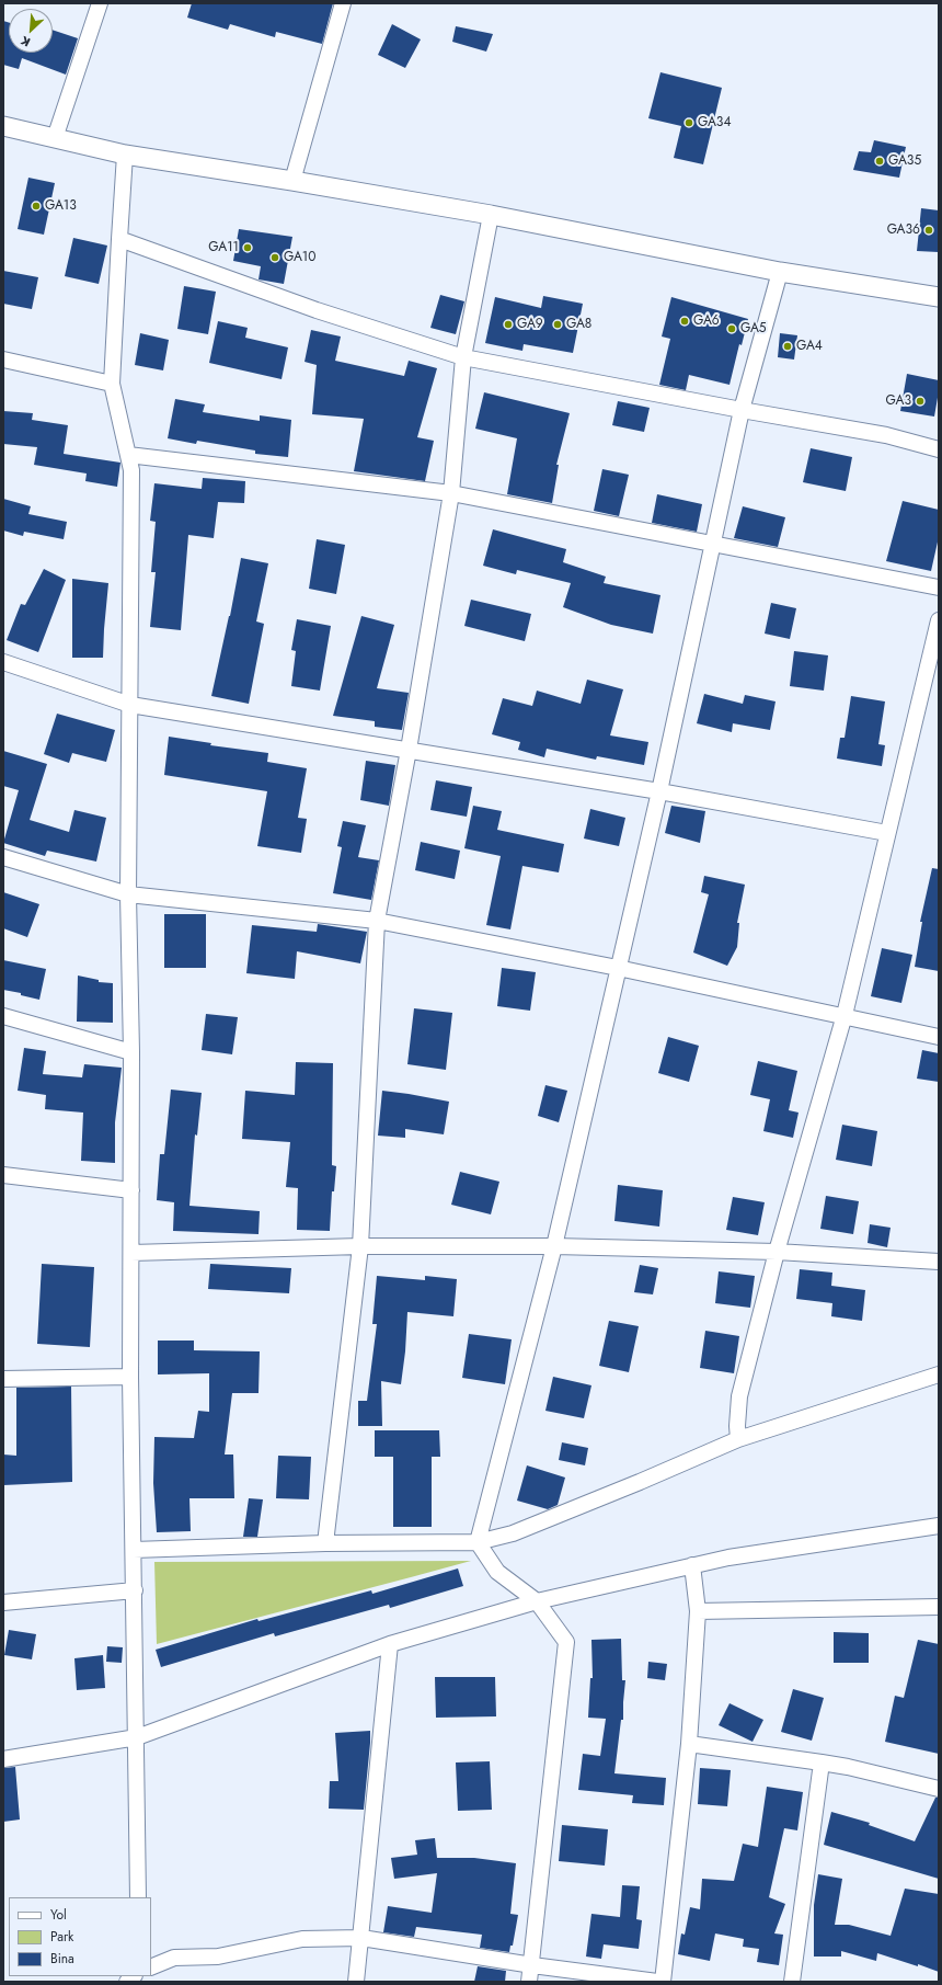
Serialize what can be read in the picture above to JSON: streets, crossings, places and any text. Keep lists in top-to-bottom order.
{
  "places": [
    "GA34",
    "GA35",
    "GA13",
    "GA36",
    "GA11",
    "GA10",
    "GA6",
    "GA9",
    "GA8",
    "GA5",
    "GA4",
    "GA3"
  ],
  "legend": ["Yol", "Park", "Bina"],
  "north": "bottom left"
}
